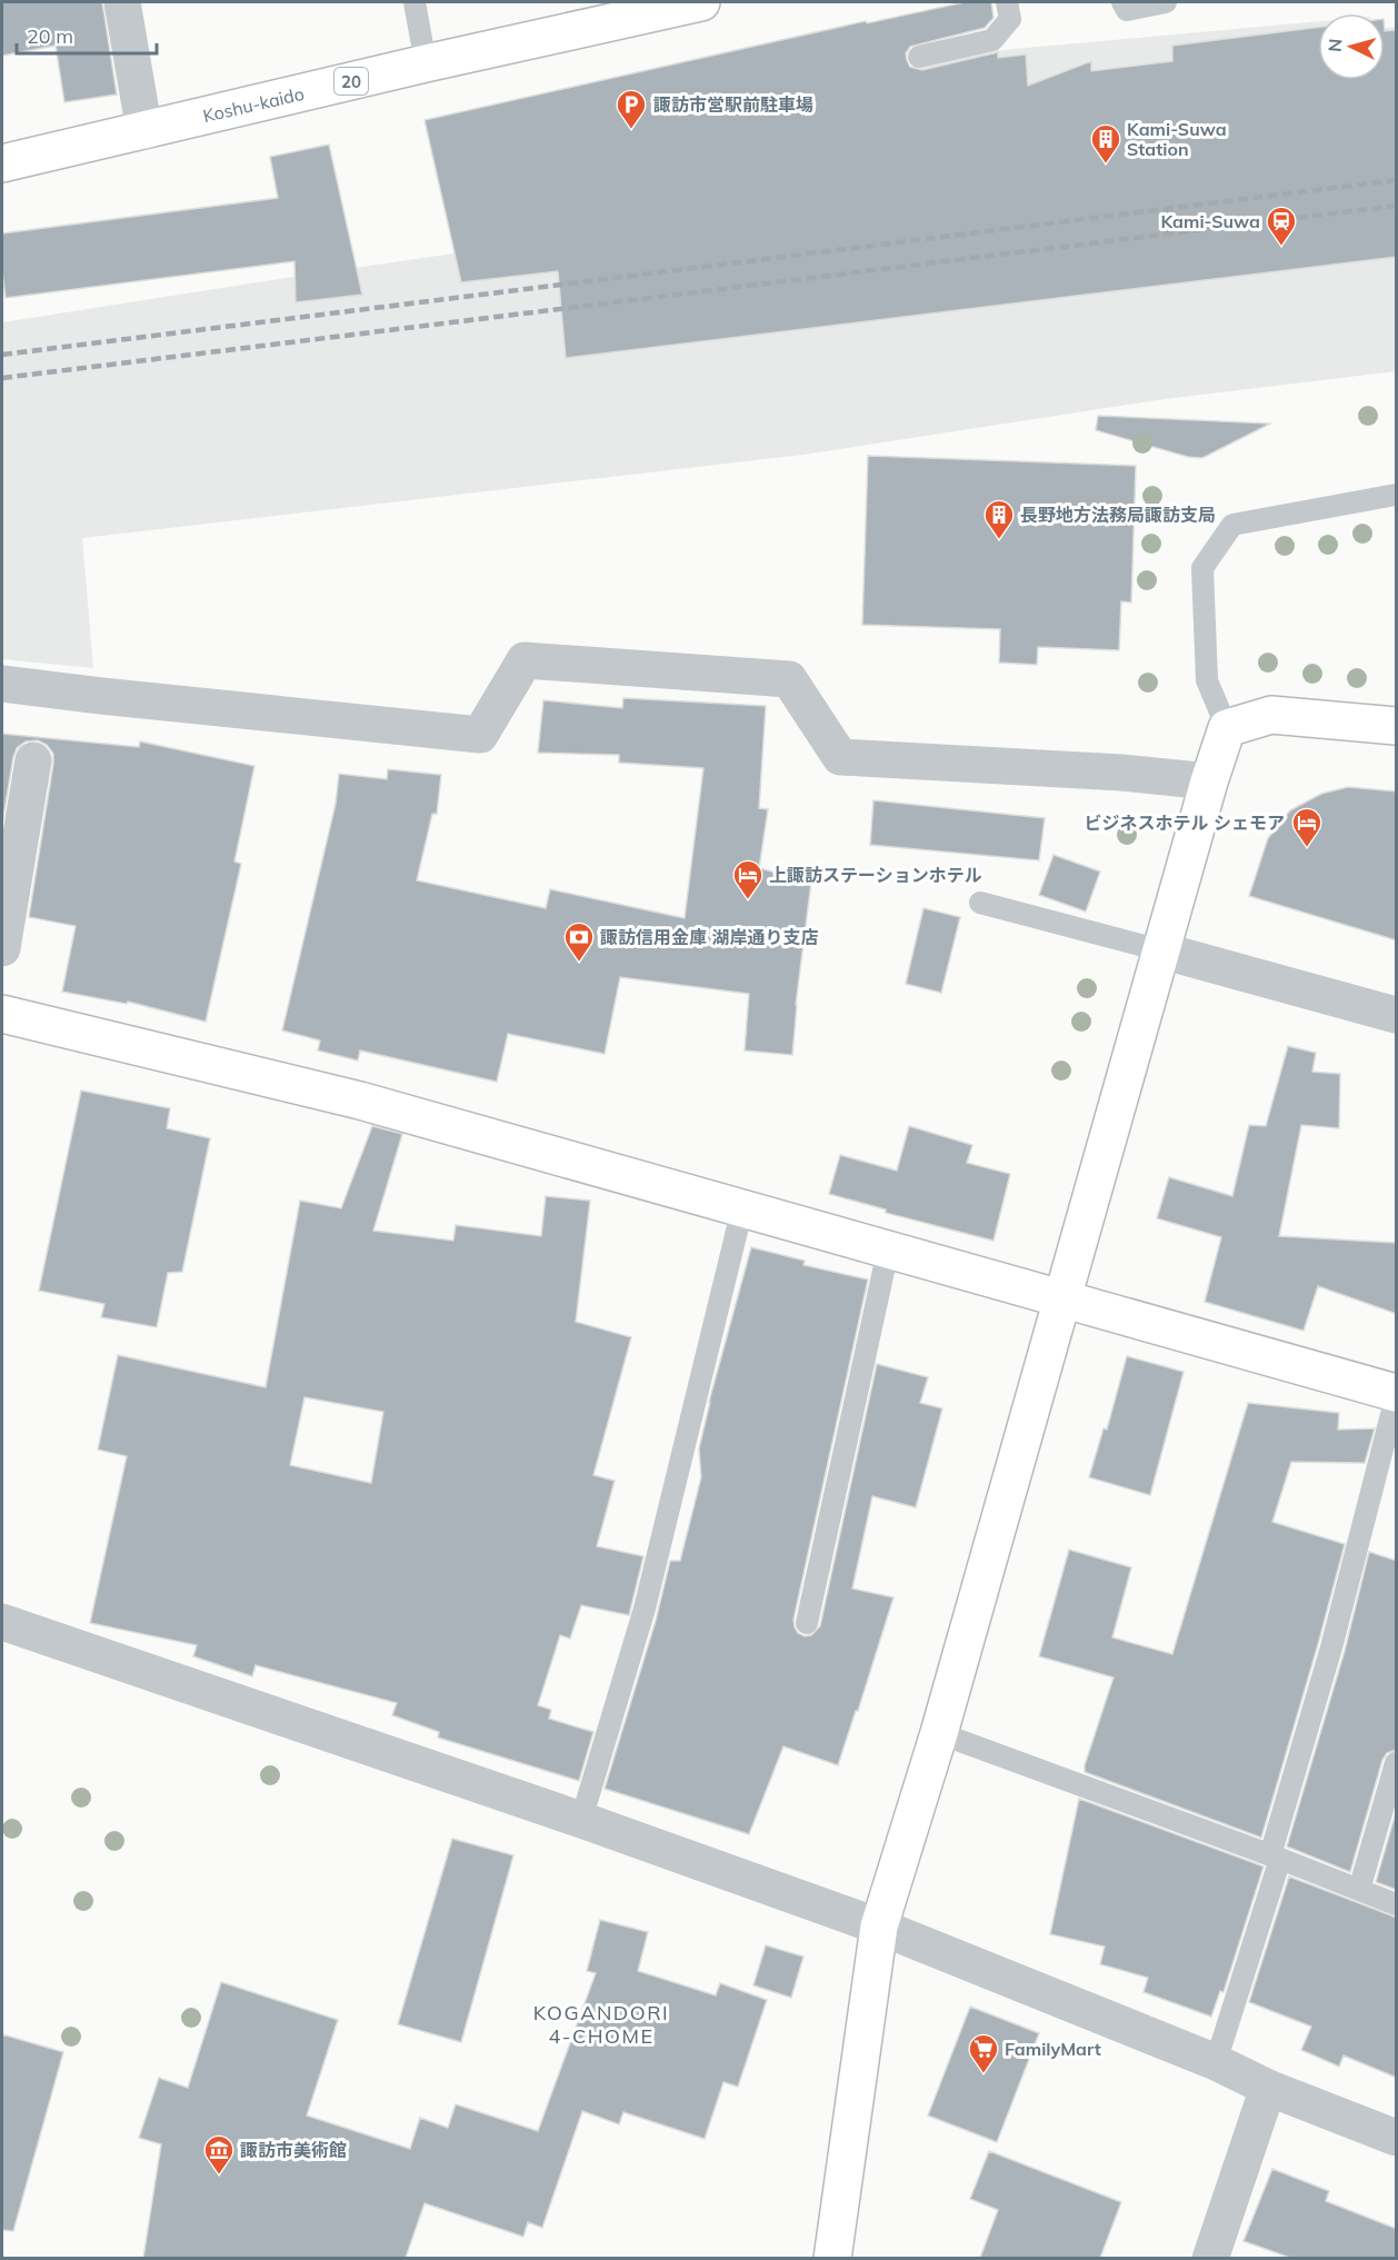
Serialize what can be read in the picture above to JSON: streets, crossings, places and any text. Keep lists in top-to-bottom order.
{
  "streets": {
    "main road": ["20", "Koshu-kaido"]
  },
  "districts": ["KOGANDORI 4-CHOME"],
  "places": {
    "parking": ["諏訪市営駅前駐車場"],
    "building": ["Kami-Suwa Station", "長野地方法務局諏訪支局"],
    "station": ["Kami-Suwa"],
    "hotel": ["ビジネスホテル シェモア", "上諏訪ステーションホテル"],
    "bank": ["諏訪信用金庫 湖岸通り支店"],
    "supermarket": ["FamilyMart"],
    "museum": ["諏訪市美術館"]
  },
  "scale_bar": "20 m",
  "north": "left"
}
